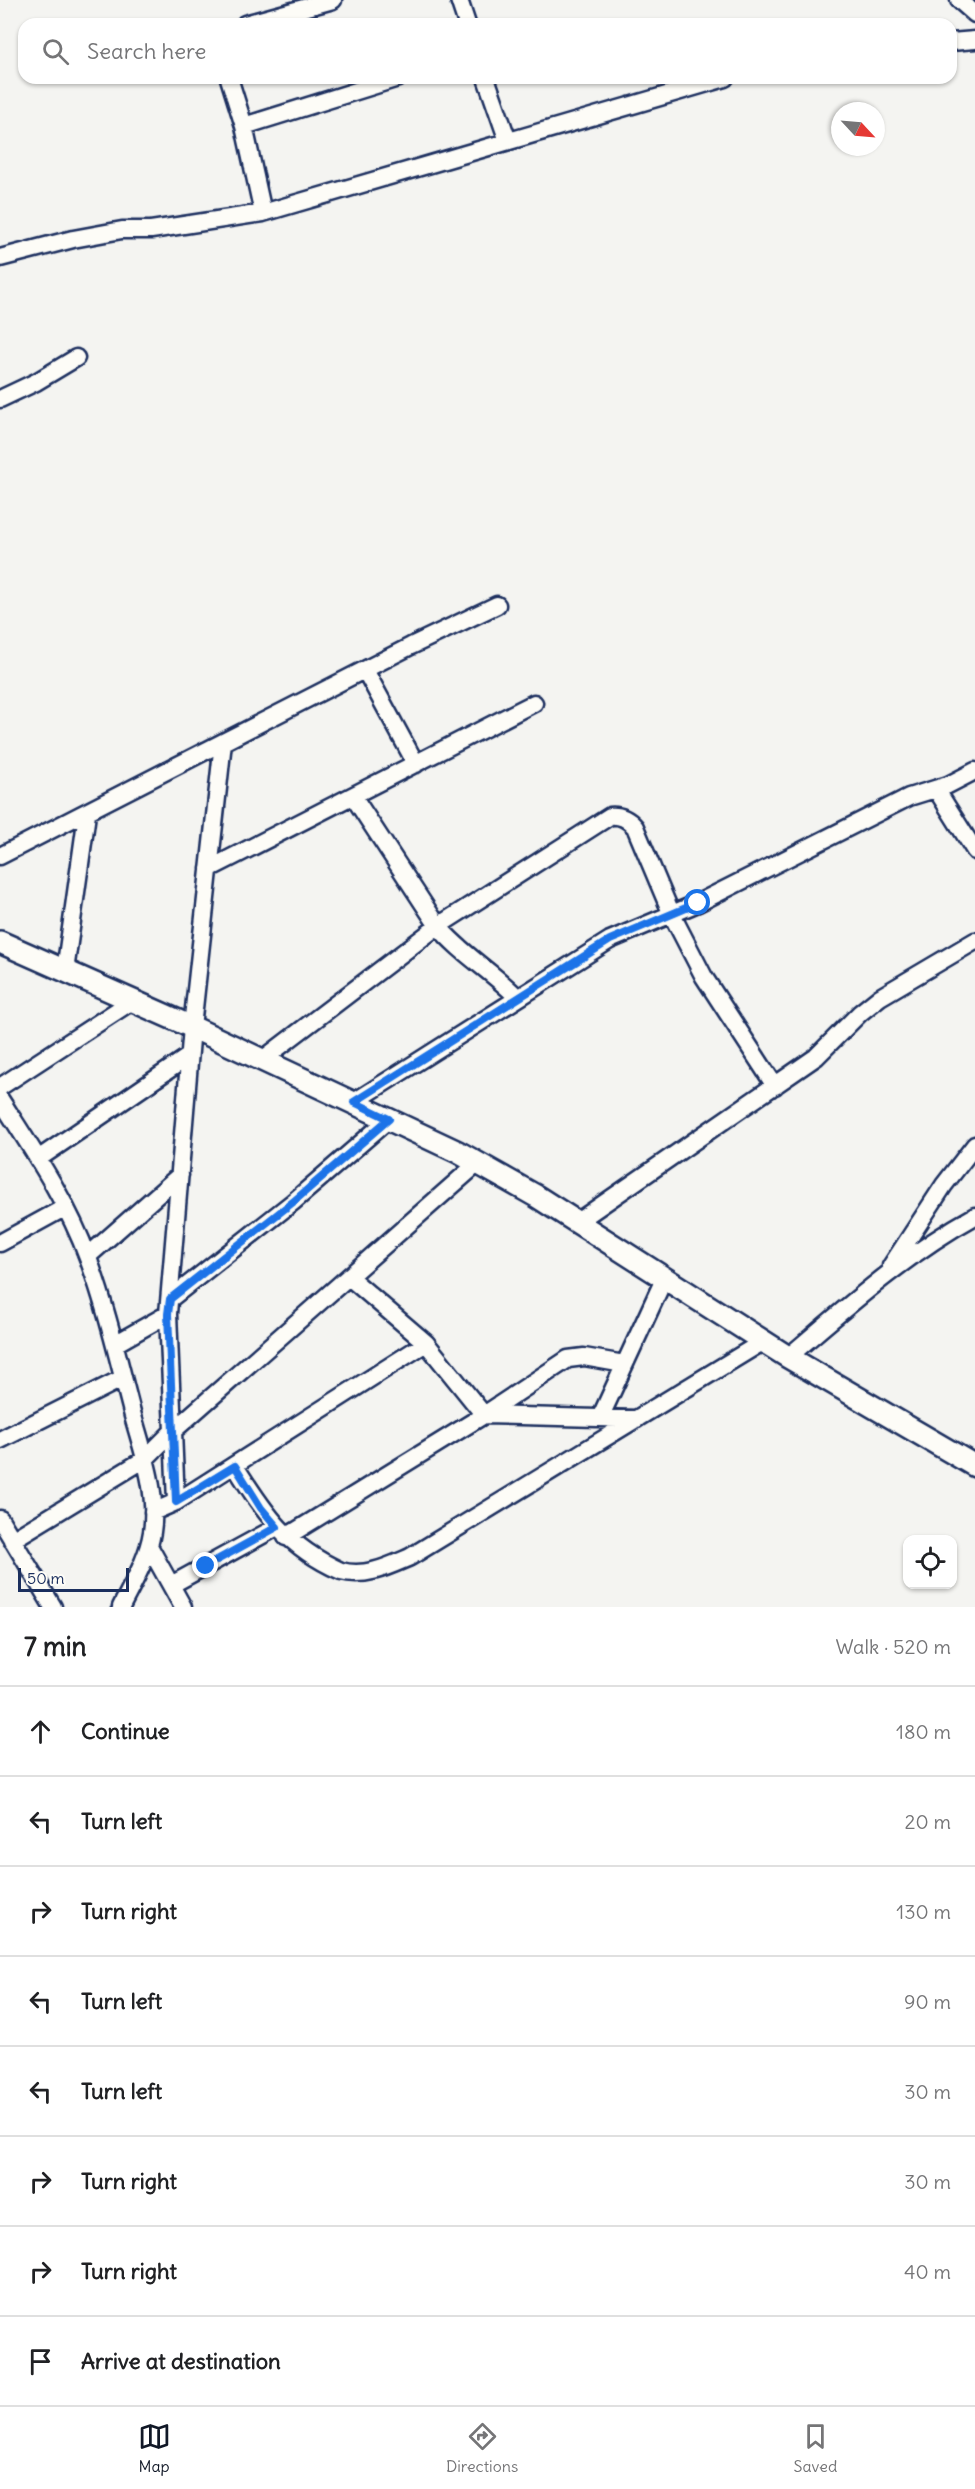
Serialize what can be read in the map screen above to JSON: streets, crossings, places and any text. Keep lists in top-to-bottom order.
{
  "scale_bar": "50 m",
  "north": "bottom right",
  "page": {
    "search": "Search here",
    "scale": "50 m",
    "heading": ["7 min", "Walk · 520 m"],
    "list": [
      ["Continue", "180 m"],
      ["Turn left", "20 m"],
      ["Turn right", "130 m"],
      ["Turn left", "90 m"],
      ["Turn left", "30 m"],
      ["Turn right", "30 m"],
      ["Turn right", "40 m"],
      "Arrive at destination"
    ],
    "nav": ["Map", "Directions", "Saved"]
  }
}
